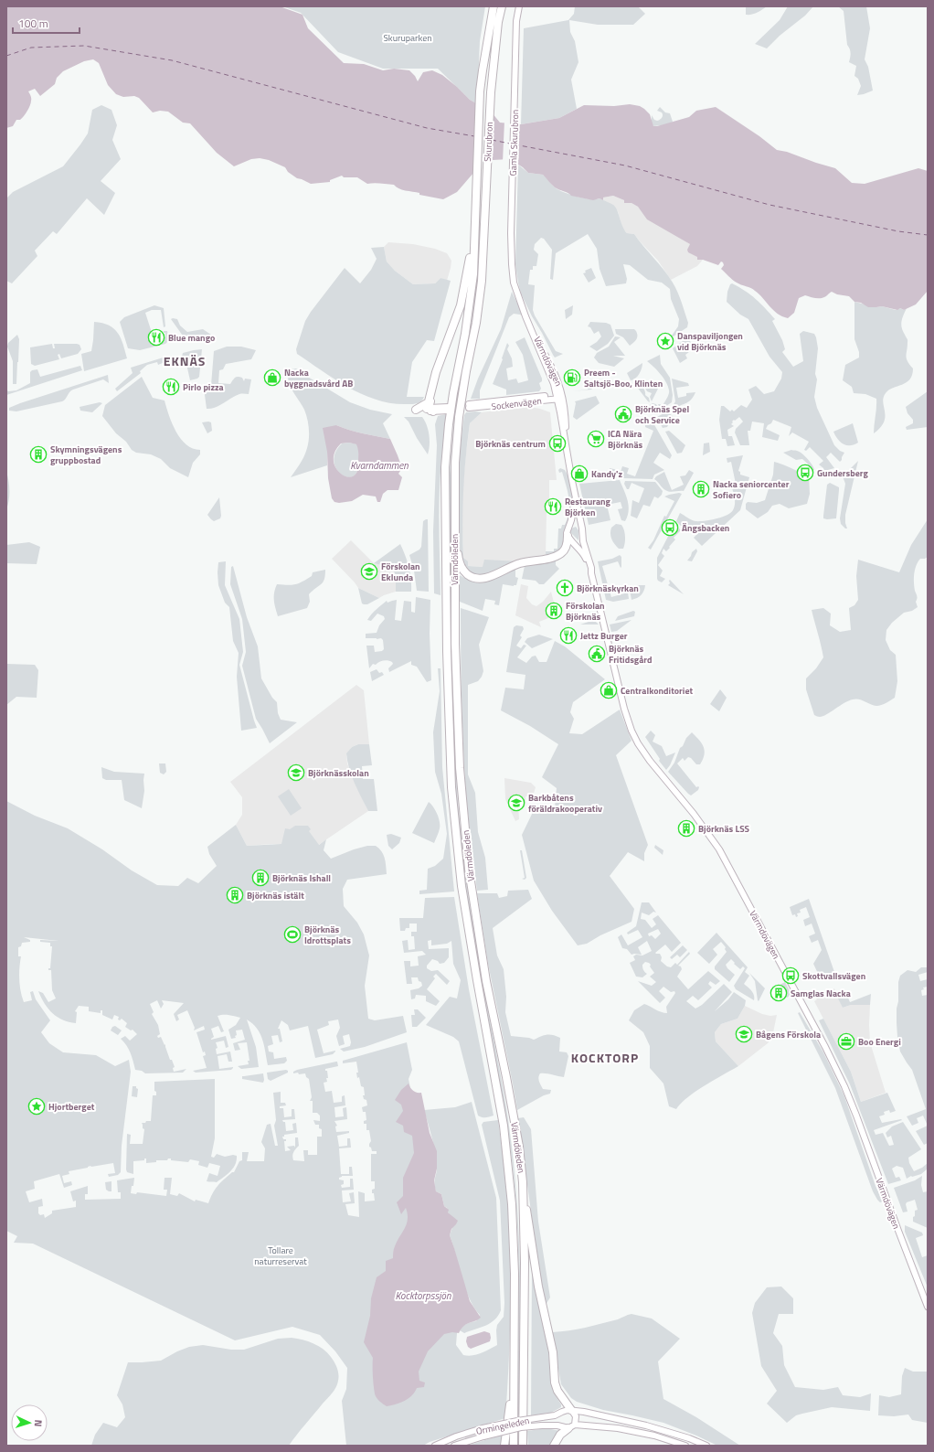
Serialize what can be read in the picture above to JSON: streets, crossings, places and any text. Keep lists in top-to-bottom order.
{
  "streets": {
    "highway": ["Skurubron", "Värmdöleden"],
    "main road": [
      "Gamla Skurubron",
      "Värmdövägen",
      "Sockenvägen",
      "Ormingeleden"
    ]
  },
  "crossings": [
    ["Skurubron", "Värmdöleden"],
    ["Gamla Skurubron", "Värmdövägen"],
    ["Värmdövägen", "Sockenvägen"]
  ],
  "districts": ["EKNÄS", "KOCKTORP"],
  "water": ["Kvarndammen", "Kocktorpssjön"],
  "parks": ["Skuruparken", "Tollare naturreservat"],
  "places": {
    "restaurant": [
      "Blue mango",
      "Pirlo pizza",
      "Restaurang Björken",
      "Jettz Burger"
    ],
    "place": ["Danspaviljongen vid Björknäs", "Hjortberget"],
    "shop": ["Nacka byggnadsvård AB", "Kandy'z", "Centralkonditoriet"],
    "fuel station": ["Preem - Saltsjö-Boo, Klinten"],
    "public building": ["Björknäs Spel och Service", "Björknäs Fritidsgård"],
    "supermarket": ["ICA Nära Björknäs"],
    "bus stop": [
      "Björknäs centrum",
      "Gundersberg",
      "Ängsbacken",
      "Skottvallsvägen"
    ],
    "building": [
      "Skymningsvägens gruppbostad",
      "Nacka seniorcenter Sofiero",
      "Förskolan Björknäs",
      "Björknäs LSS",
      "Björknäs Ishall",
      "Björknäs istält",
      "Samglas Nacka"
    ],
    "school or university": [
      "Förskolan Eklunda",
      "Björknässkolan",
      "Barkbåtens föräldrakooperativ",
      "Bågens Förskola"
    ],
    "church": ["Björknäskyrkan"],
    "sports": ["Björknäs Idrottsplats"],
    "office": ["Boo Energi"]
  },
  "scale_bar": "100 m",
  "north": "right"
}
